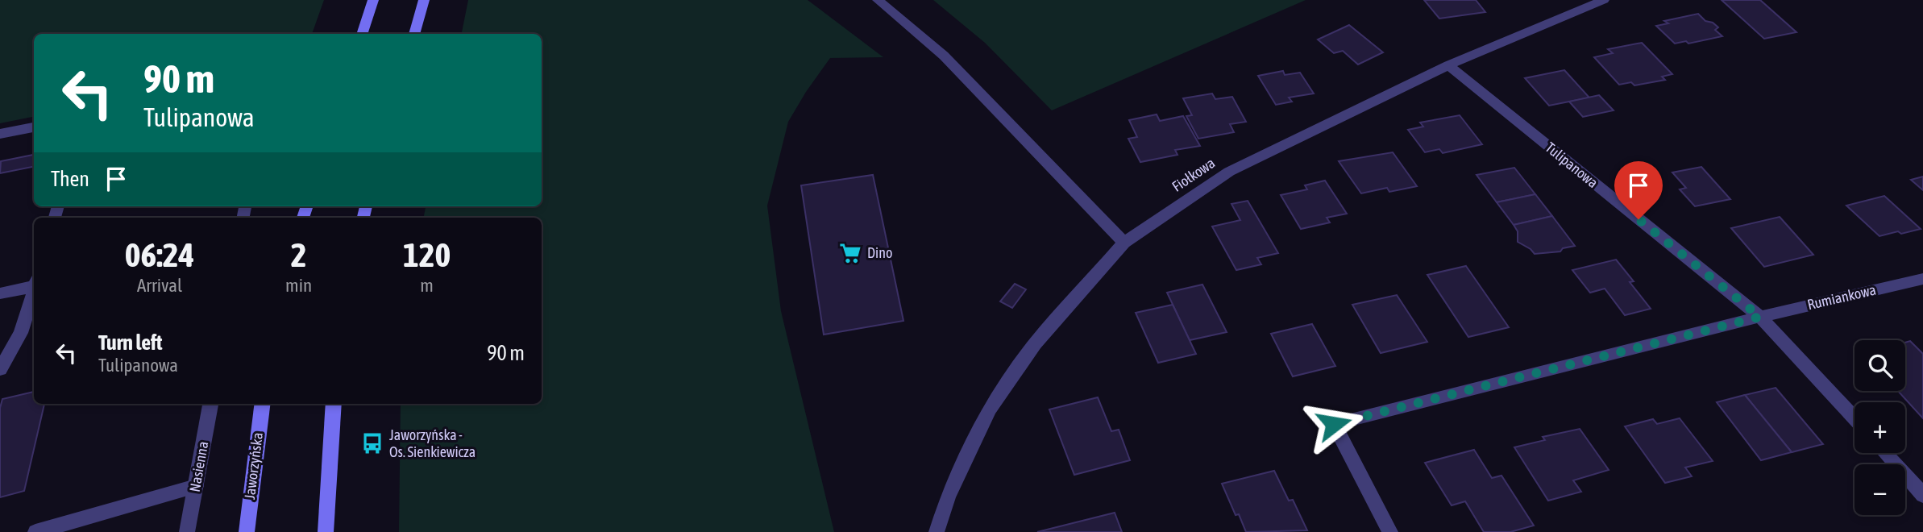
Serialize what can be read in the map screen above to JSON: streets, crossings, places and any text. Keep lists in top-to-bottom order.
{
  "streets": {
    "main road": ["Jaworzyńska"],
    "street": [
      "Tulipanowa",
      "Fiołkowa",
      "Rumiankowa",
      "Nasienna"
    ]
  },
  "crossings": [
    ["Tulipanowa", "Fiołkowa"],
    ["Tulipanowa", "Rumiankowa"]
  ],
  "places": {
    "supermarket": ["Dino"],
    "bus stop": ["Jaworzyńska - Os. Sienkiewicza"]
  },
  "page": {
    "turn": ["90 m", "Tulipanowa"],
    "then": "Then",
    "eta": [
      "06:24",
      "Arrival",
      "2",
      "min",
      "120",
      "m"
    ],
    "list": [
      {
        "name": "Turn left",
        "note": "Tulipanowa",
        "value": "90 m"
      }
    ],
    "map_buttons": ["+", "−"]
  }
}
